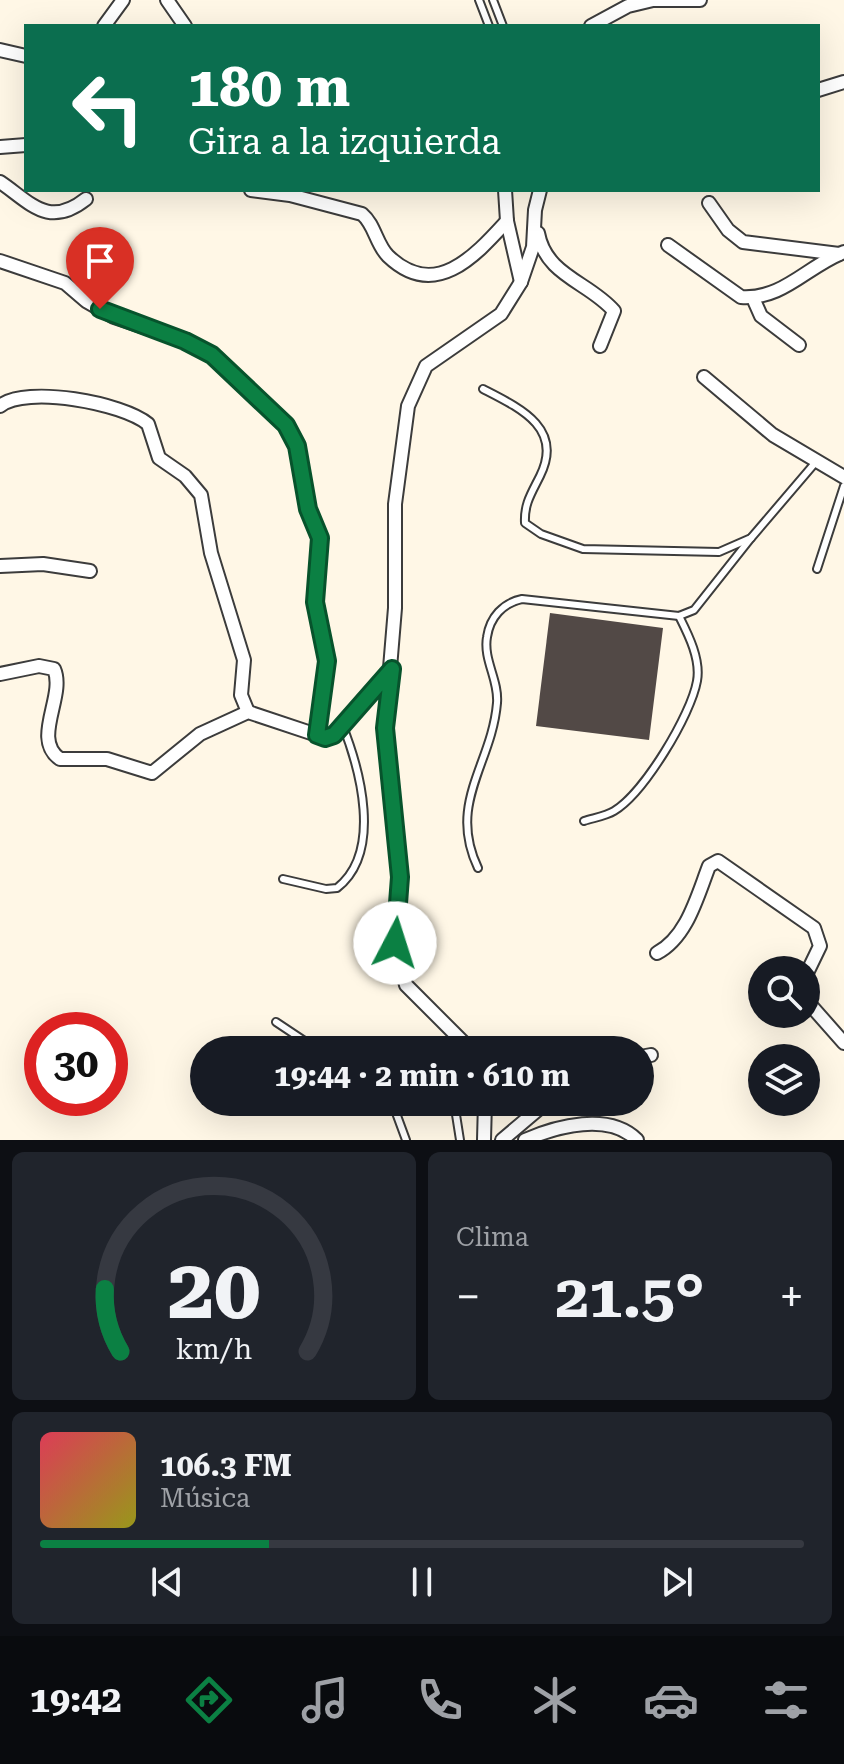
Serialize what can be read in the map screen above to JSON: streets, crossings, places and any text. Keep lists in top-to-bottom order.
{
  "page": {
    "turn": ["180 m", "Gira a la izquierda"],
    "limit": "30",
    "trip": "19:44 · 2 min · 610 m",
    "tile": "Clima",
    "heat": ["−", "21.5°", "+"],
    "song": ["106.3 FM", "Música"],
    "tabs": "19:42",
    "gauge": ["20", "km/h"]
  }
}
